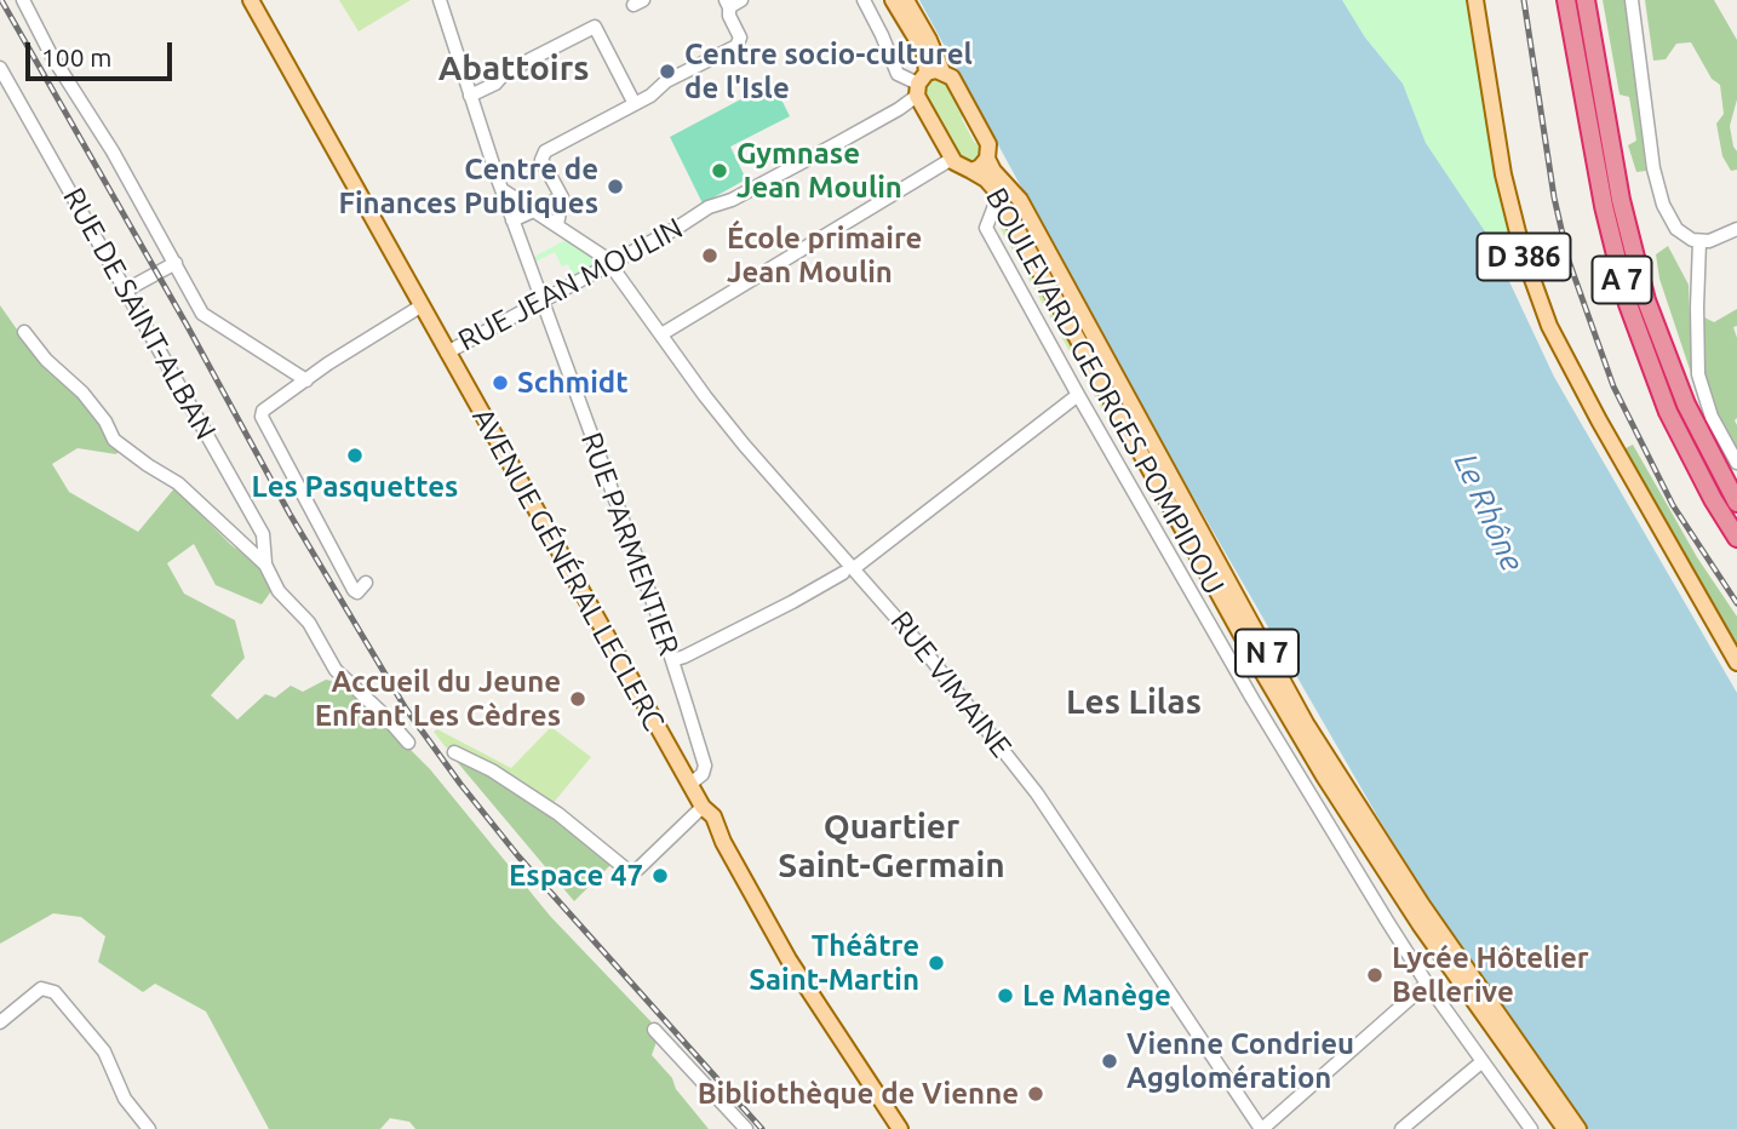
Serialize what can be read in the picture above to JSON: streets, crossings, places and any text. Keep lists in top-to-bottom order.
{
  "streets": {
    "highway": ["A 7"],
    "main road": [
      "D 386",
      "BOULEVARD GEORGES POMPIDOU",
      "AVENUE GÉNÉRAL LECLERC",
      "N 7"
    ],
    "street": [
      "RUE JEAN MOULIN",
      "RUE DE SAINT-ALBAN",
      "RUE PARMENTIER",
      "RUE VIMAINE"
    ]
  },
  "crossings": [
    ["RUE JEAN MOULIN", "BOULEVARD GEORGES POMPIDOU"],
    ["RUE JEAN MOULIN", "RUE PARMENTIER"],
    ["RUE JEAN MOULIN", "AVENUE GÉNÉRAL LECLERC"],
    ["RUE JEAN MOULIN", "RUE VIMAINE"],
    ["RUE PARMENTIER", "AVENUE GÉNÉRAL LECLERC"]
  ],
  "districts": ["Abattoirs", "Les Lilas", "Quartier Saint-Germain"],
  "water": ["Le Rhône"],
  "places": [
    "Centre socio-culturel de l'Isle",
    "Gymnase Jean Moulin",
    "Centre de Finances Publiques",
    "École primaire Jean Moulin",
    "Schmidt",
    "Les Pasquettes",
    "Accueil du Jeune Enfant Les Cèdres",
    "Espace 47",
    "Théâtre Saint-Martin",
    "Lycée Hôtelier Bellerive",
    "Le Manège",
    "Vienne Condrieu Agglomération",
    "Bibliothèque de Vienne"
  ],
  "scale_bar": "100 m"
}
